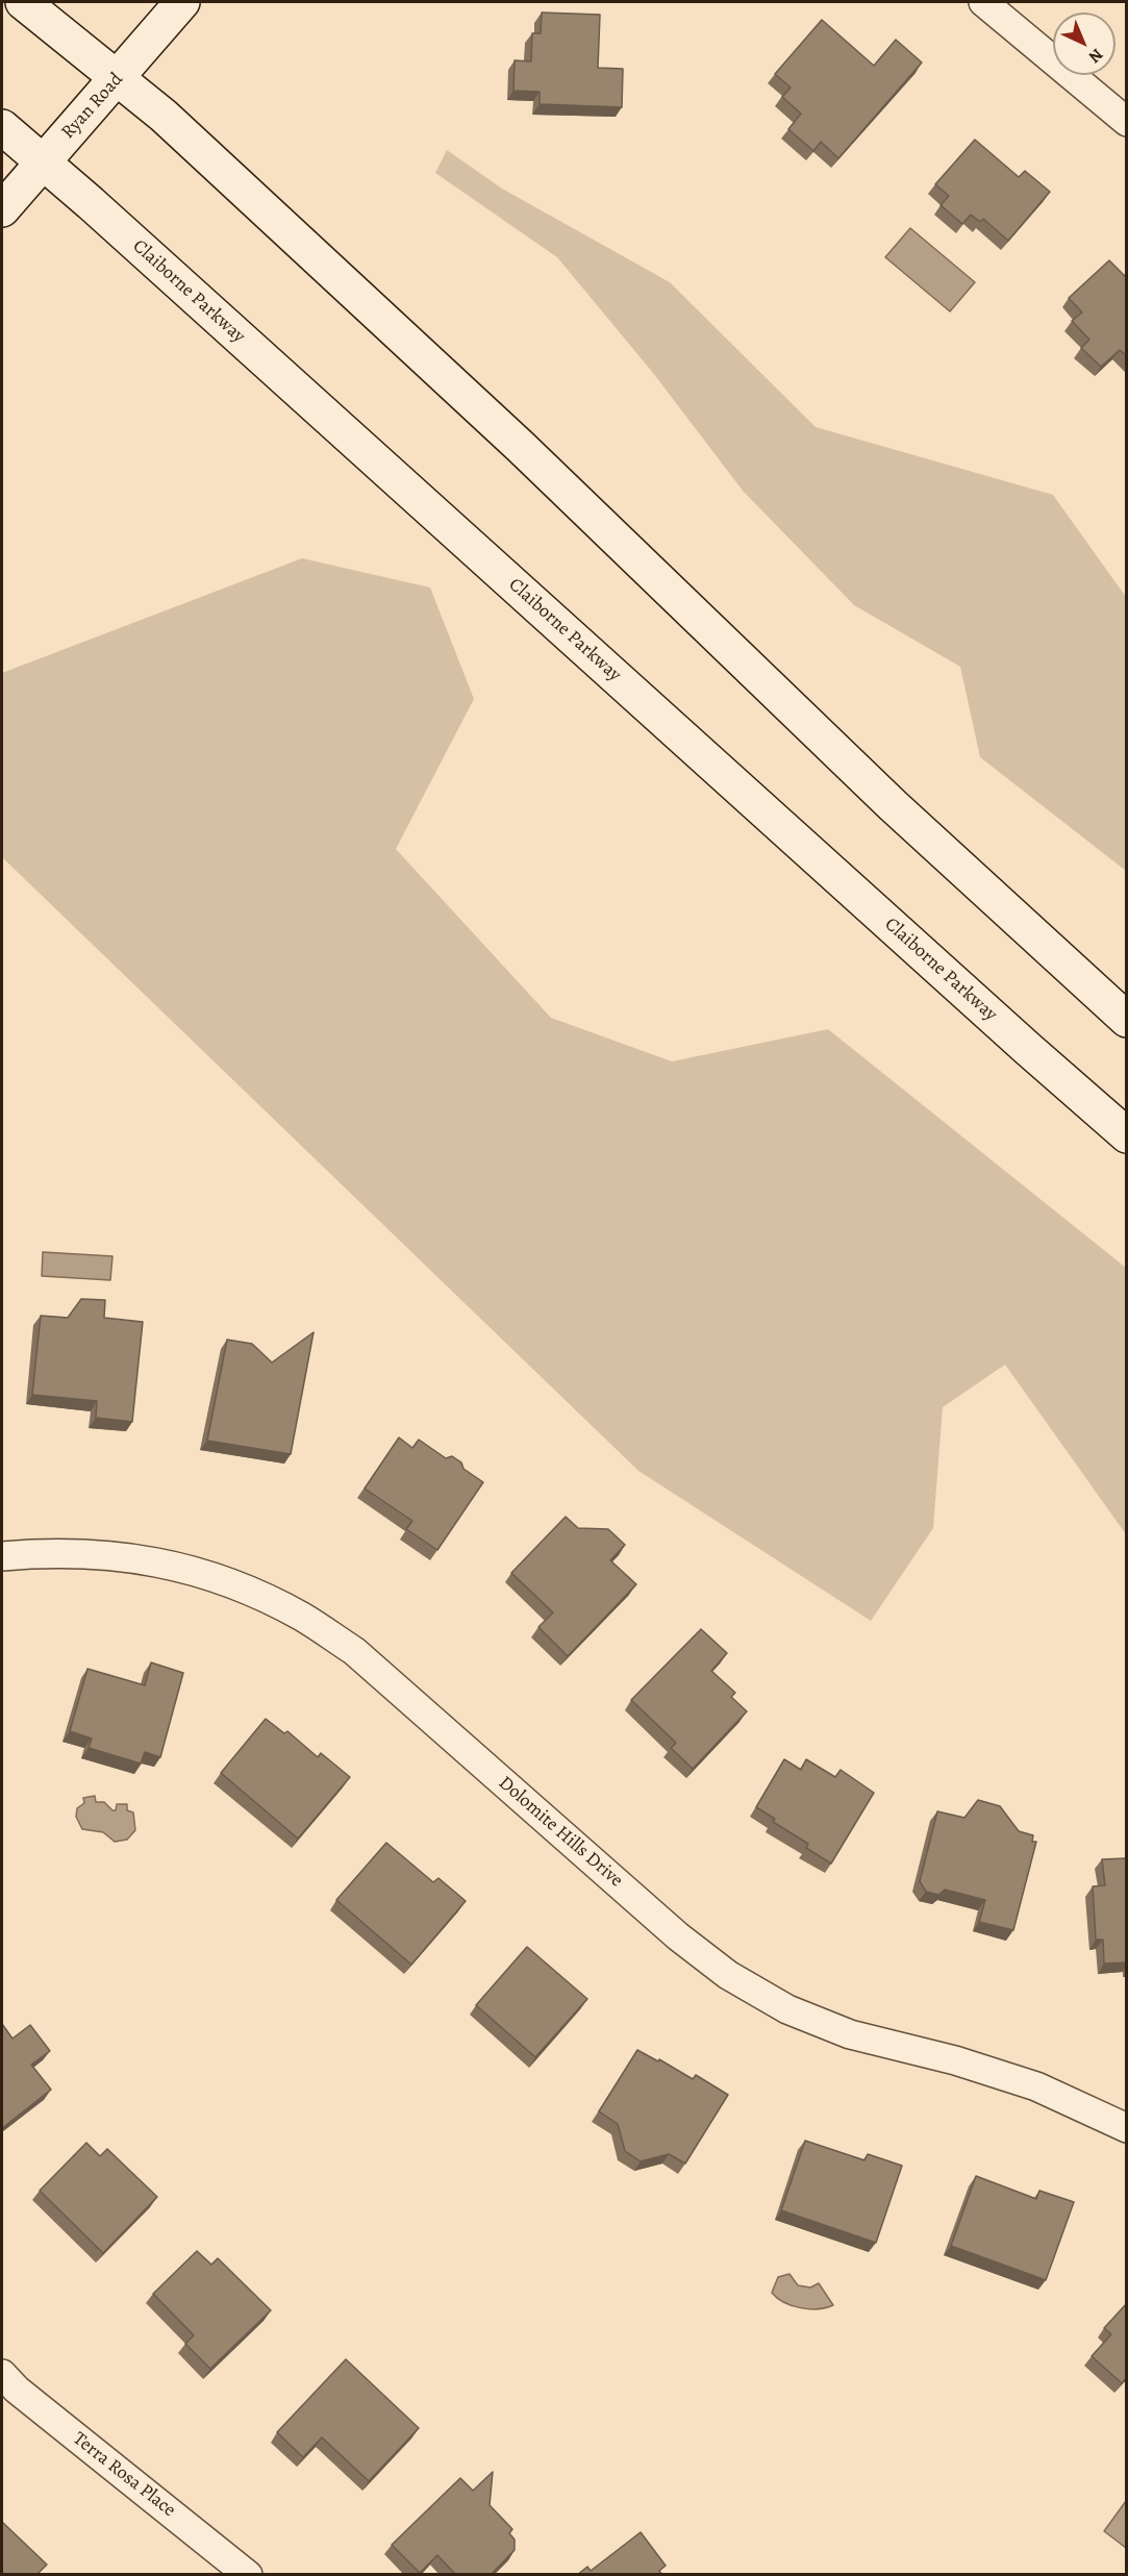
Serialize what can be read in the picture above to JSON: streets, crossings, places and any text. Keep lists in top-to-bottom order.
{
  "streets": {
    "main road": ["Ryan Road", "Claiborne Parkway"],
    "street": ["Dolomite Hills Drive", "Terra Rosa Place"]
  },
  "crossings": [
    ["Ryan Road", "Claiborne Parkway"]
  ],
  "north": "bottom right"
}
